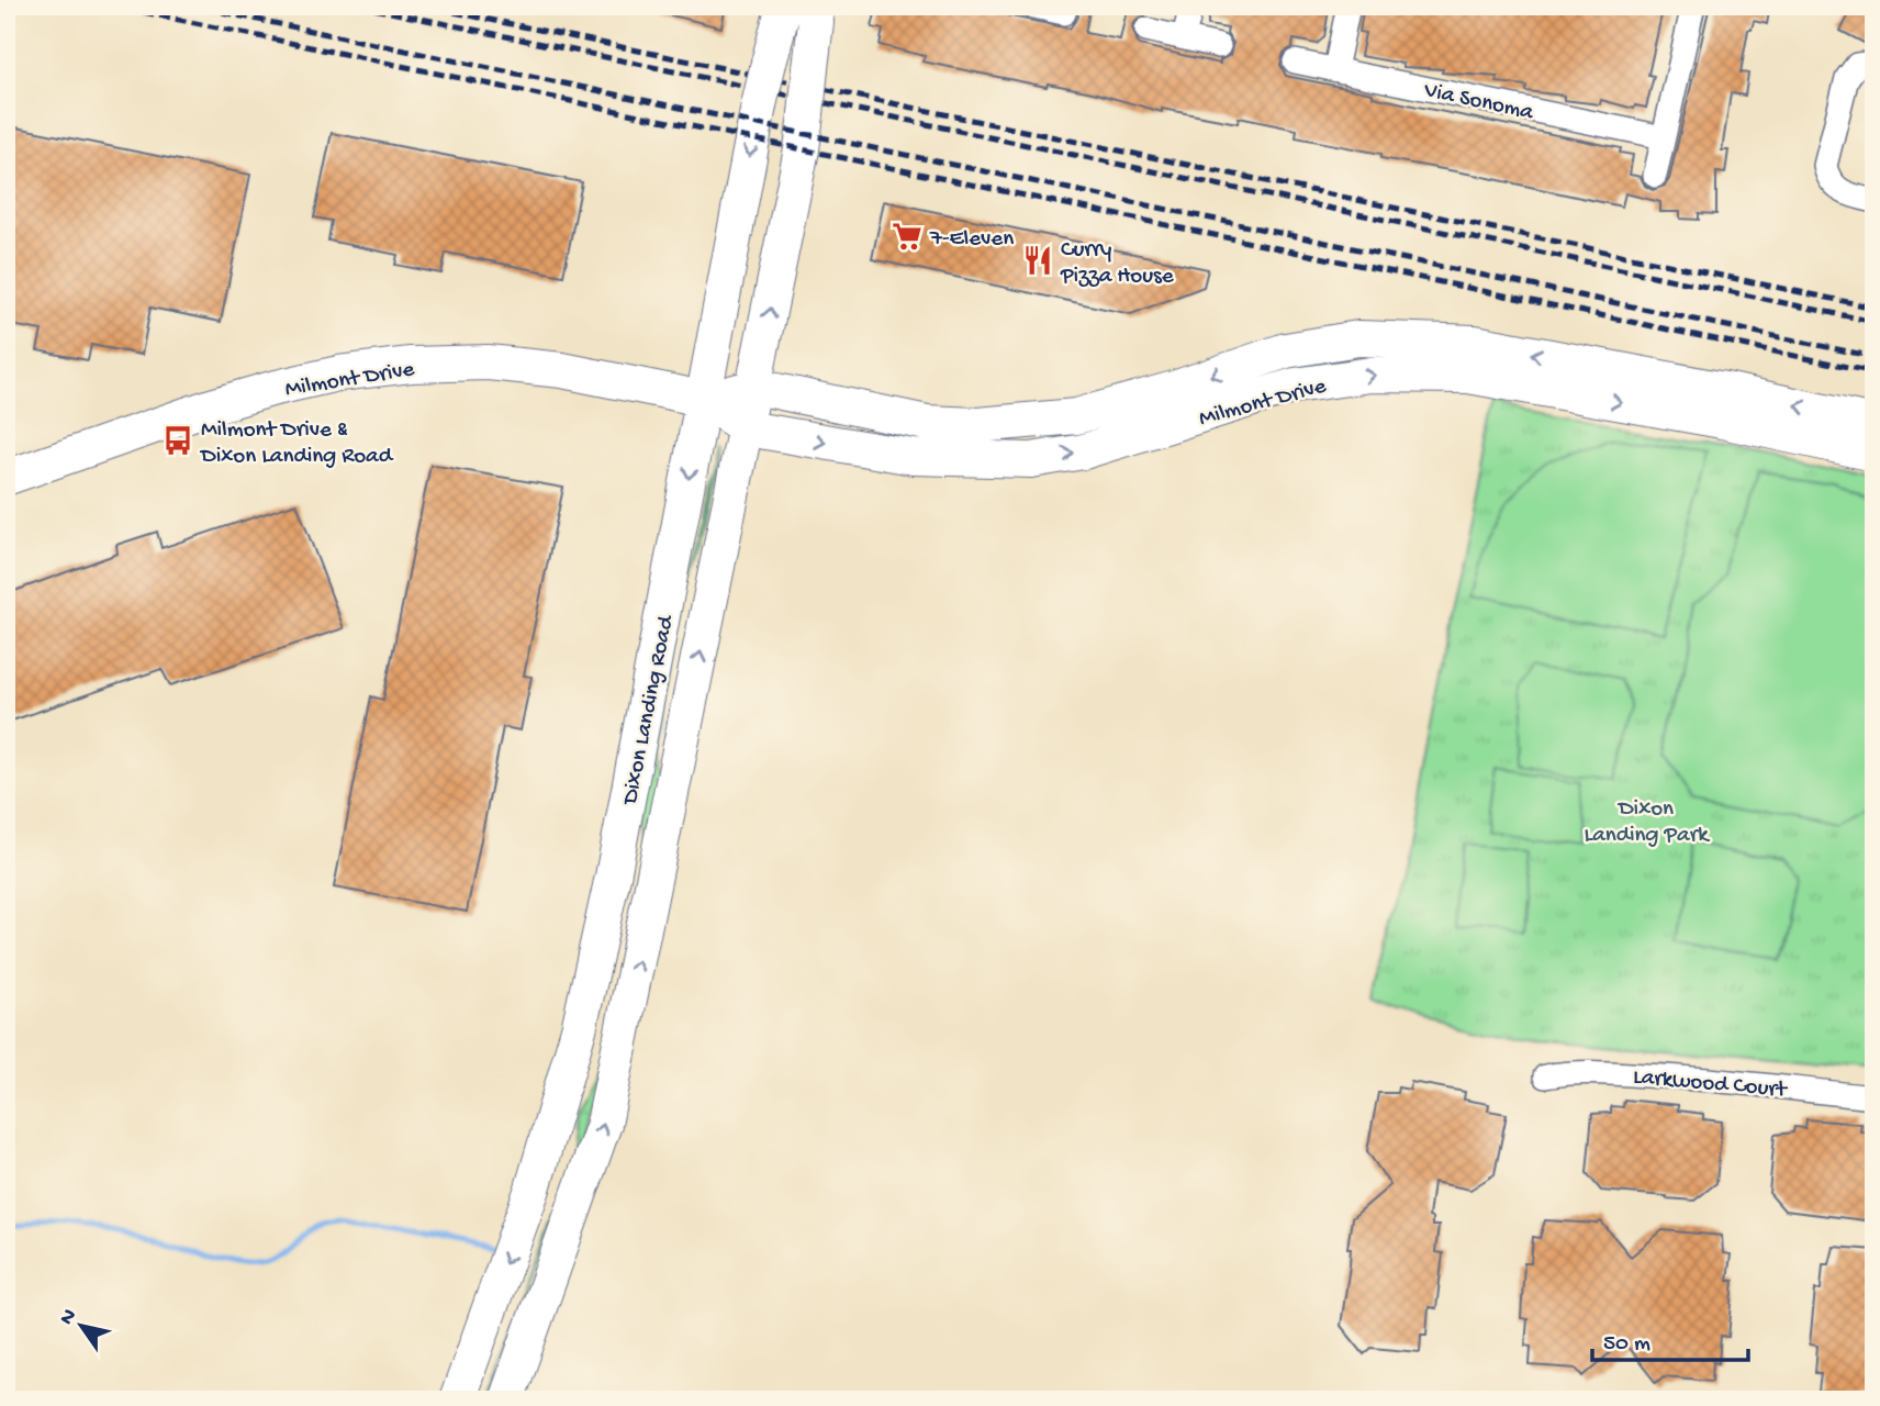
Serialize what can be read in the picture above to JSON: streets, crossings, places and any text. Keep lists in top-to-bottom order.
{
  "streets": {
    "street": [
      "Via Sonoma",
      "Milmont Drive",
      "Dixon Landing Road",
      "Larkwood Court"
    ]
  },
  "crossings": [
    ["Milmont Drive", "Dixon Landing Road"]
  ],
  "parks": ["Dixon Landing Park"],
  "places": {
    "supermarket": ["7-Eleven"],
    "restaurant": ["Curry Pizza House"],
    "bus stop": ["Milmont Drive & Dixon Landing Road"]
  },
  "scale_bar": "50 m",
  "north": "top left"
}
